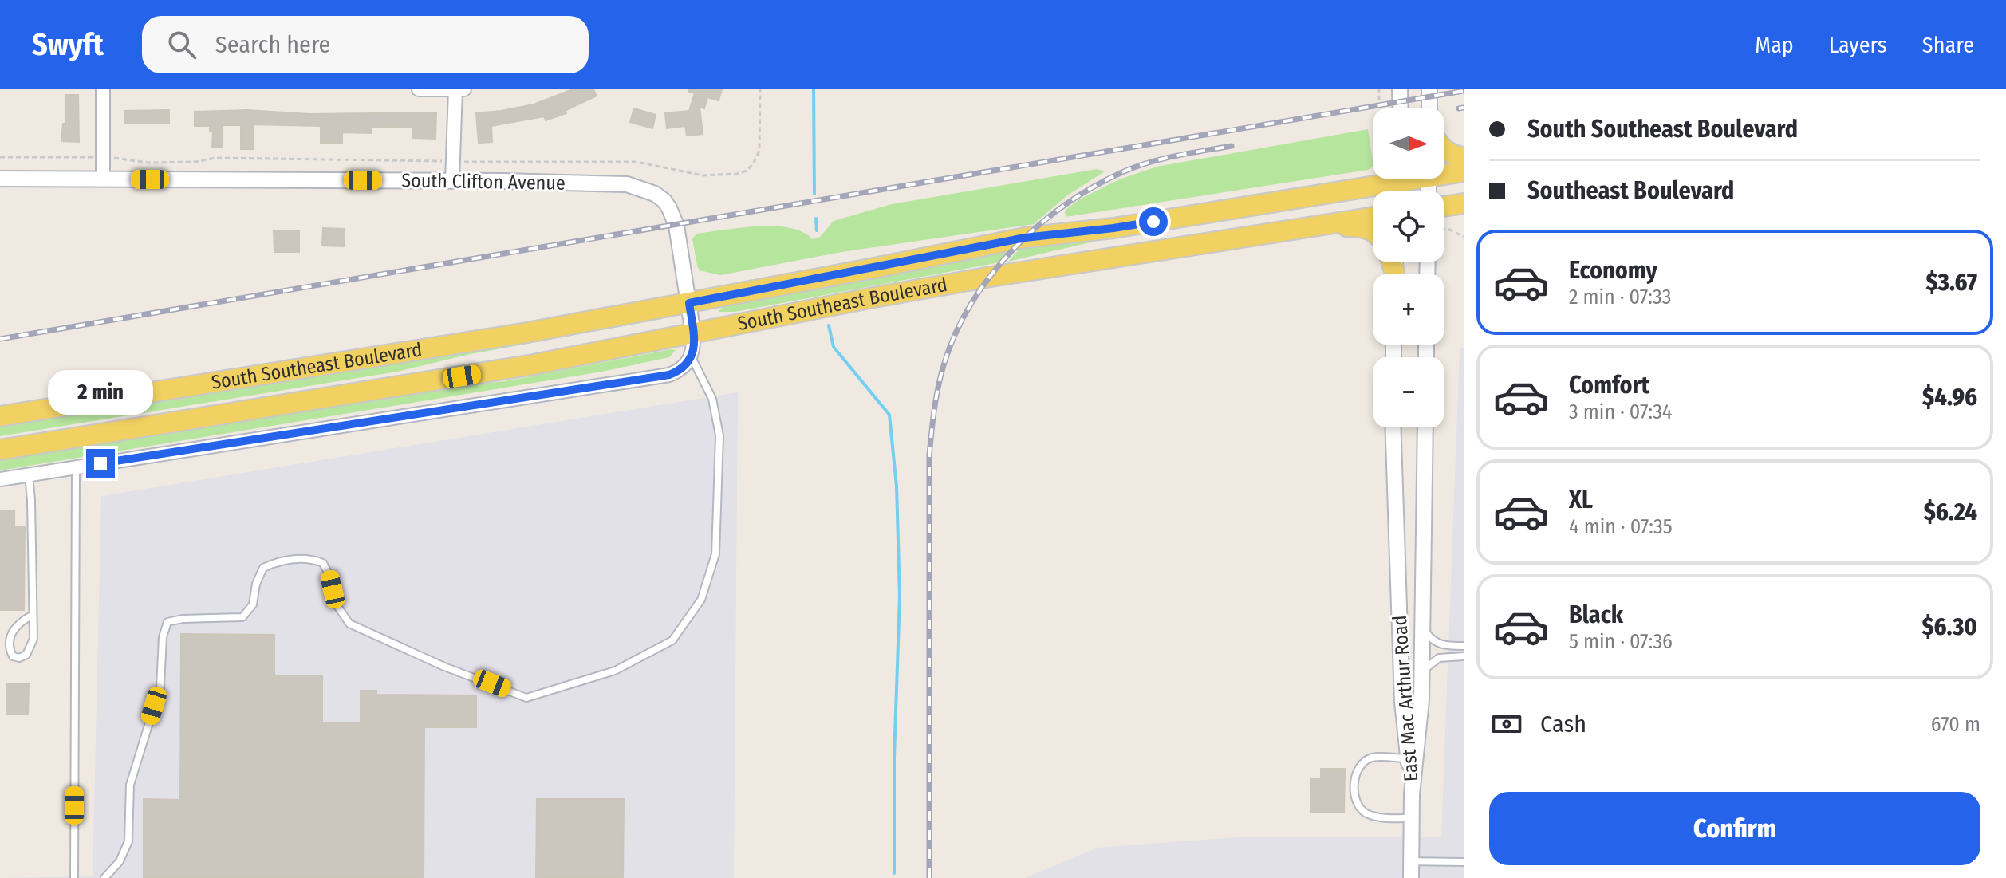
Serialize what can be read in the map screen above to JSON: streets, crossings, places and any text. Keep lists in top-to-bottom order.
{
  "streets": {
    "main road": ["South Southeast Boulevard"],
    "street": ["South Clifton Avenue", "East Mac Arthur Road"]
  },
  "crossings": [
    ["South Clifton Avenue", "South Southeast Boulevard"]
  ],
  "north": "right",
  "page": {
    "header": "Swyft",
    "search": "Search here",
    "nav": ["Map", "Layers", "Share"],
    "banner": ["South Southeast Boulevard", "Southeast Boulevard"],
    "map_buttons": ["+", "−"],
    "list": [
      {
        "name": "Economy",
        "note": "2 min · 07:33",
        "value": "$3.67"
      },
      {
        "name": "Comfort",
        "note": "3 min · 07:34",
        "value": "$4.96"
      },
      {
        "name": "XL",
        "note": "4 min · 07:35",
        "value": "$6.24"
      },
      {
        "name": "Black",
        "note": "5 min · 07:36",
        "value": "$6.30"
      }
    ],
    "bubble": "2 min",
    "pay": ["Cash", "670 m"],
    "buttons": "Confirm"
  }
}
